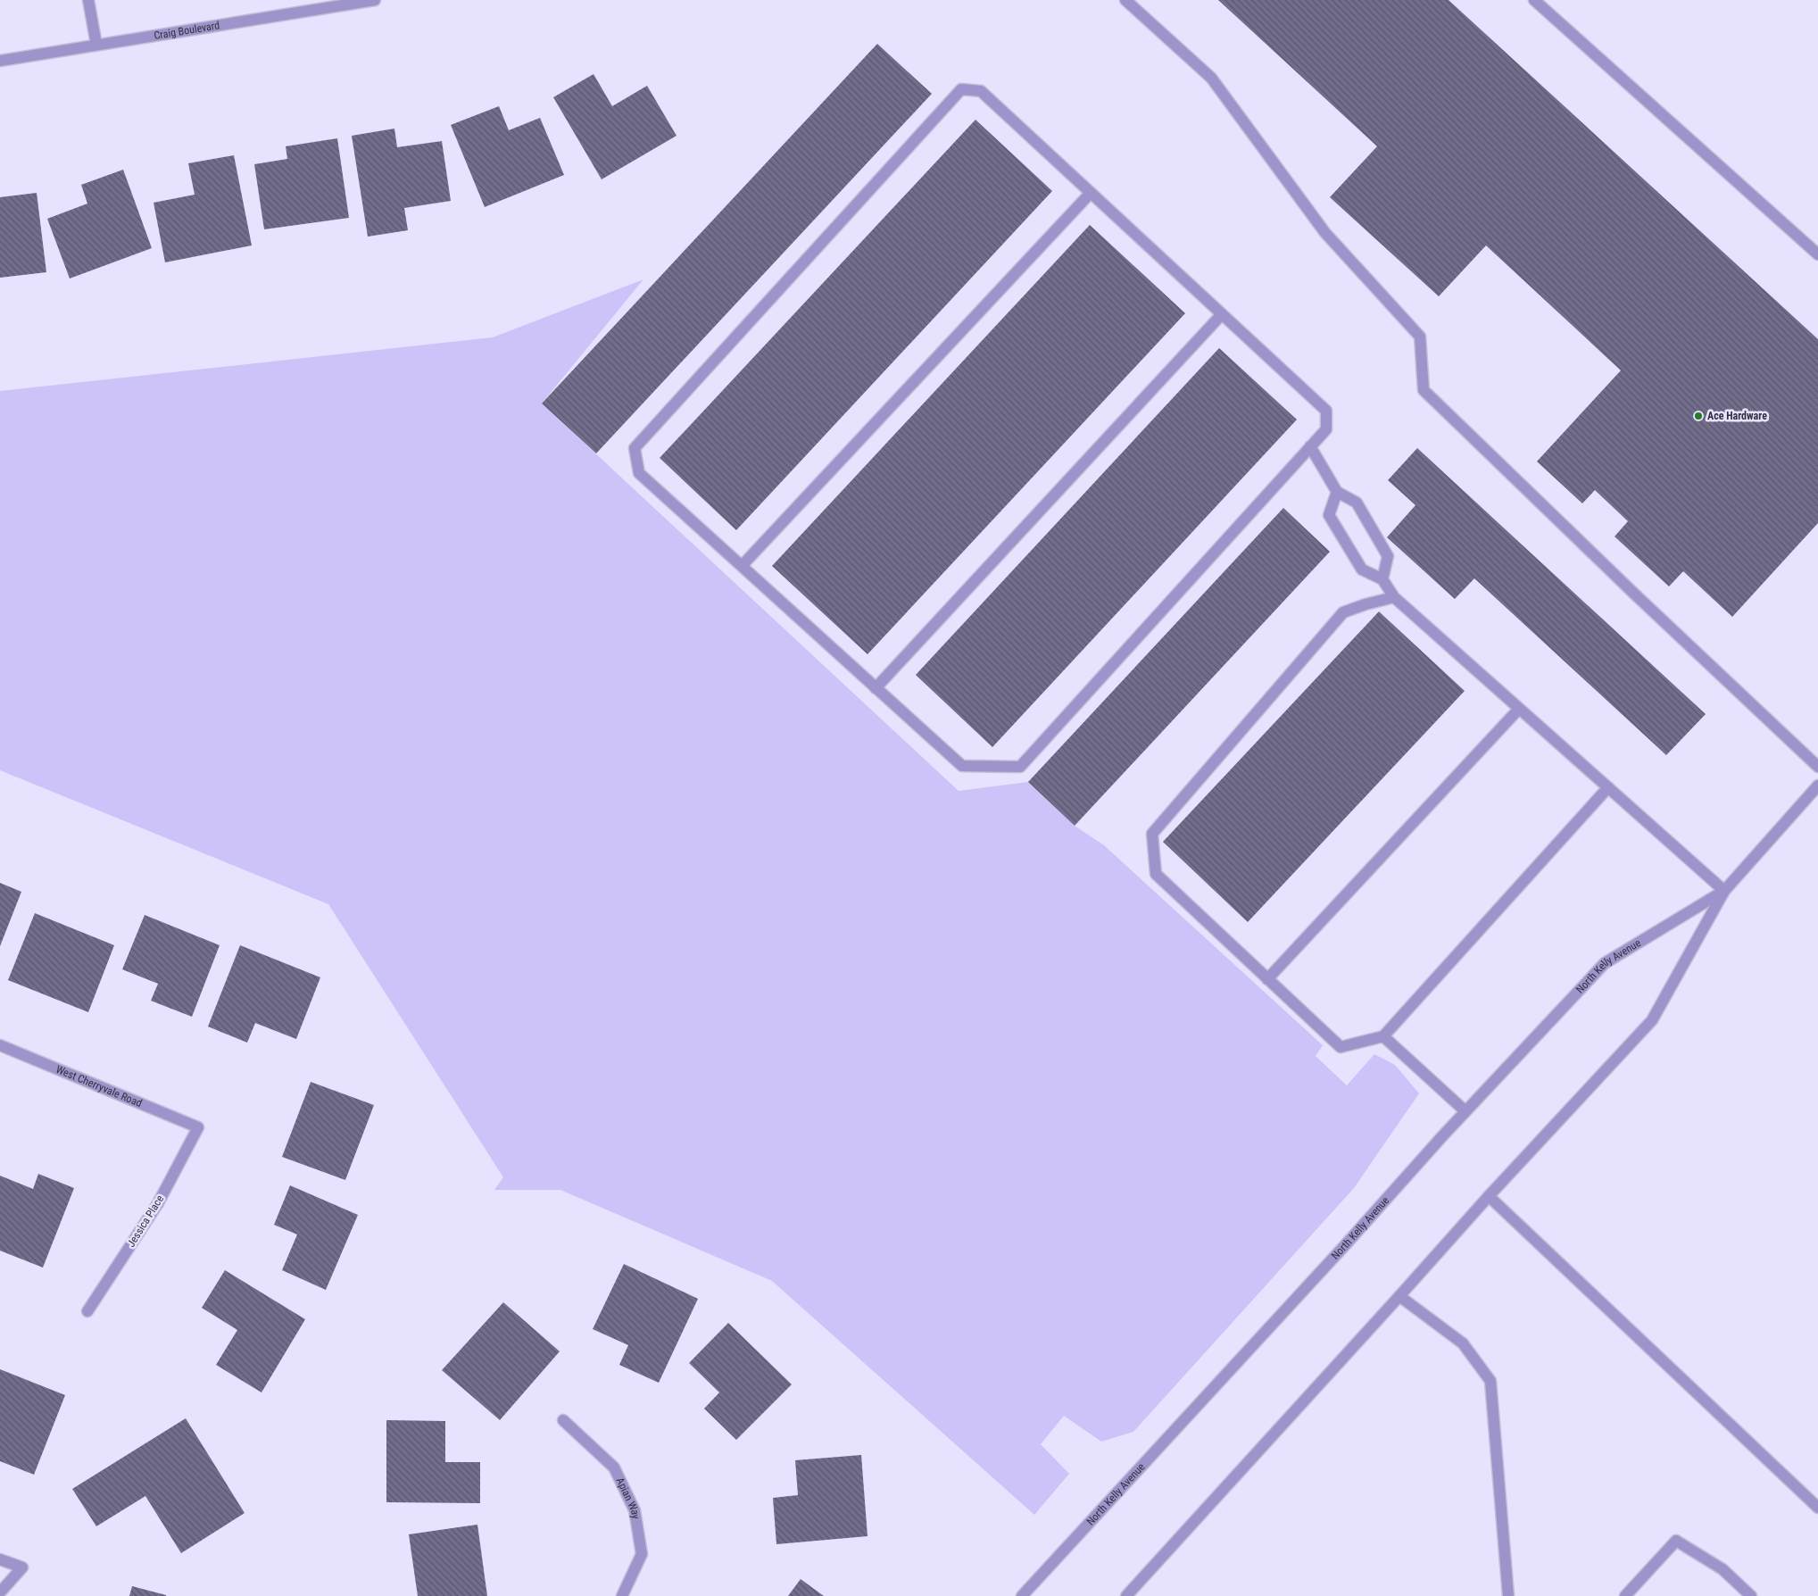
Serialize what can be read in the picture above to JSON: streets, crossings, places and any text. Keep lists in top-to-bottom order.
{
  "streets": {
    "street": [
      "Craig Boulevard",
      "North Kelly Avenue",
      "West Cherryvale Road",
      "Jessica Place",
      "Apian Way"
    ]
  },
  "crossings": [
    ["West Cherryvale Road", "Jessica Place"]
  ],
  "places": ["Ace Hardware"]
}
